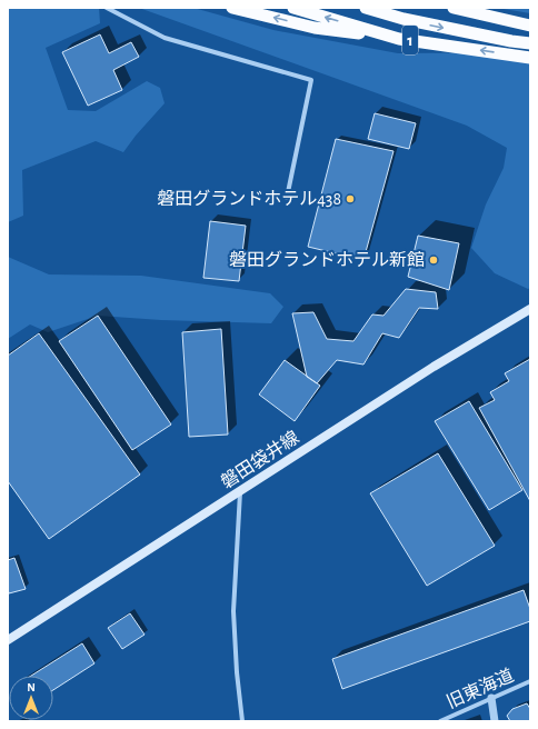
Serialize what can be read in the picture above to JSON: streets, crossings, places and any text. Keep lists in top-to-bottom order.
{
  "streets": {
    "highway": ["1"],
    "main road": ["磐田袋井線"],
    "street": ["旧東海道"]
  },
  "places": ["磐田グランドホテル438", "磐田グランドホテル新館"],
  "north": "top"
}
